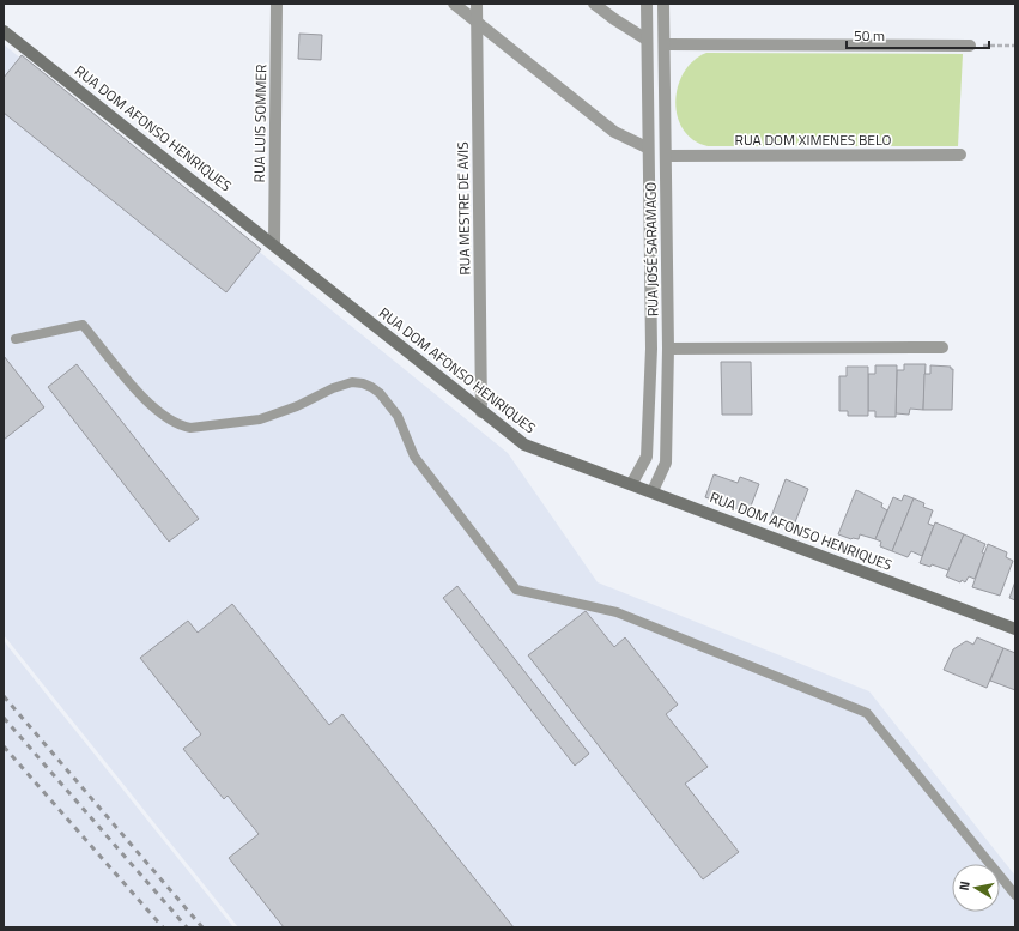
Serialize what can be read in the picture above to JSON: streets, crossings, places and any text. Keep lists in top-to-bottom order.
{
  "streets": {
    "street": [
      "RUA LUIS SOMMER",
      "RUA DOM AFONSO HENRIQUES",
      "RUA DOM XIMENES BELO",
      "RUA MESTRE DE AVIS",
      "RUA JOSÉ SARAMAGO"
    ]
  },
  "crossings": [
    ["RUA LUIS SOMMER", "RUA DOM AFONSO HENRIQUES"],
    ["RUA DOM AFONSO HENRIQUES", "RUA MESTRE DE AVIS"],
    ["RUA DOM AFONSO HENRIQUES", "RUA JOSÉ SARAMAGO"],
    ["RUA DOM XIMENES BELO", "RUA JOSÉ SARAMAGO"]
  ],
  "scale_bar": "50 m",
  "north": "left"
}
